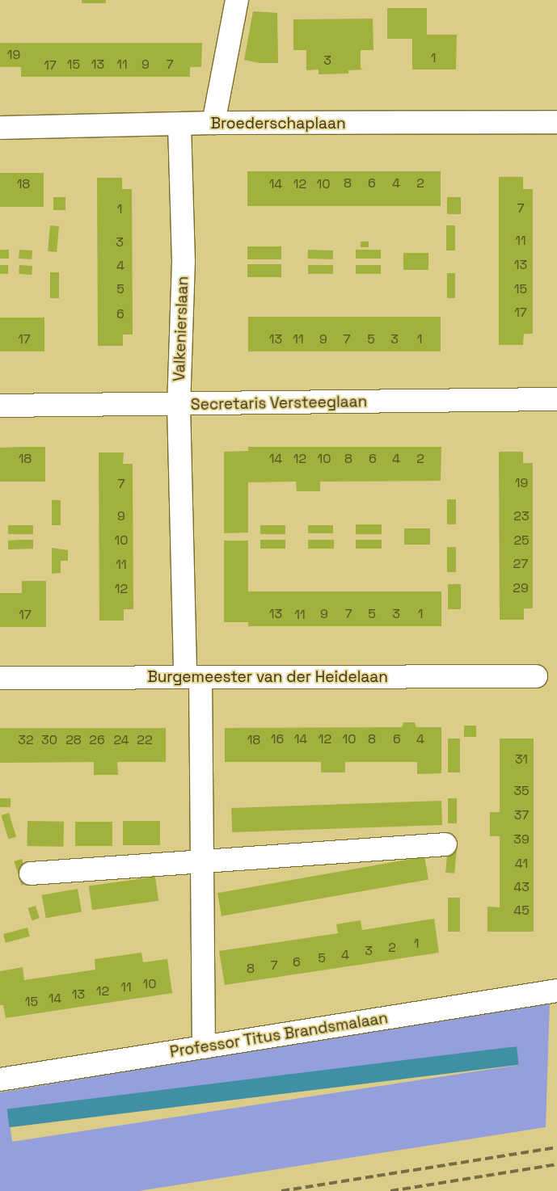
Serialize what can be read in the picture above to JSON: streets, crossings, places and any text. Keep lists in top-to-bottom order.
{
  "streets": {
    "street": [
      "Broederschaplaan",
      "Valkenierslaan",
      "Secretaris Versteeglaan",
      "Burgemeester van der Heidelaan",
      "Professor Titus Brandsmalaan"
    ]
  },
  "crossings": [
    ["Broederschaplaan", "Valkenierslaan"],
    ["Valkenierslaan", "Secretaris Versteeglaan"],
    ["Valkenierslaan", "Burgemeester van der Heidelaan"],
    ["Valkenierslaan", "Professor Titus Brandsmalaan"]
  ],
  "house_numbers": [
    "19",
    "1",
    "3",
    "15",
    "13",
    "11",
    "9",
    "7",
    "17",
    "8",
    "6",
    "4",
    "2",
    "18",
    "14",
    "12",
    "10",
    "7",
    "1",
    "11",
    "3",
    "13",
    "4",
    "5",
    "15",
    "17",
    "6",
    "17",
    "13",
    "11",
    "9",
    "7",
    "5",
    "3",
    "1",
    "18",
    "14",
    "12",
    "10",
    "8",
    "6",
    "4",
    "2",
    "19",
    "7",
    "9",
    "23",
    "10",
    "25",
    "27",
    "11",
    "29",
    "12",
    "13",
    "9",
    "7",
    "5",
    "3",
    "1",
    "17",
    "11",
    "16",
    "14",
    "12",
    "10",
    "8",
    "6",
    "4",
    "32",
    "30",
    "28",
    "26",
    "24",
    "22",
    "18",
    "31",
    "35",
    "37",
    "39",
    "41",
    "43",
    "45",
    "1",
    "2",
    "3",
    "4",
    "5",
    "6",
    "7",
    "8",
    "10",
    "11",
    "12",
    "13",
    "14",
    "15"
  ]
}
